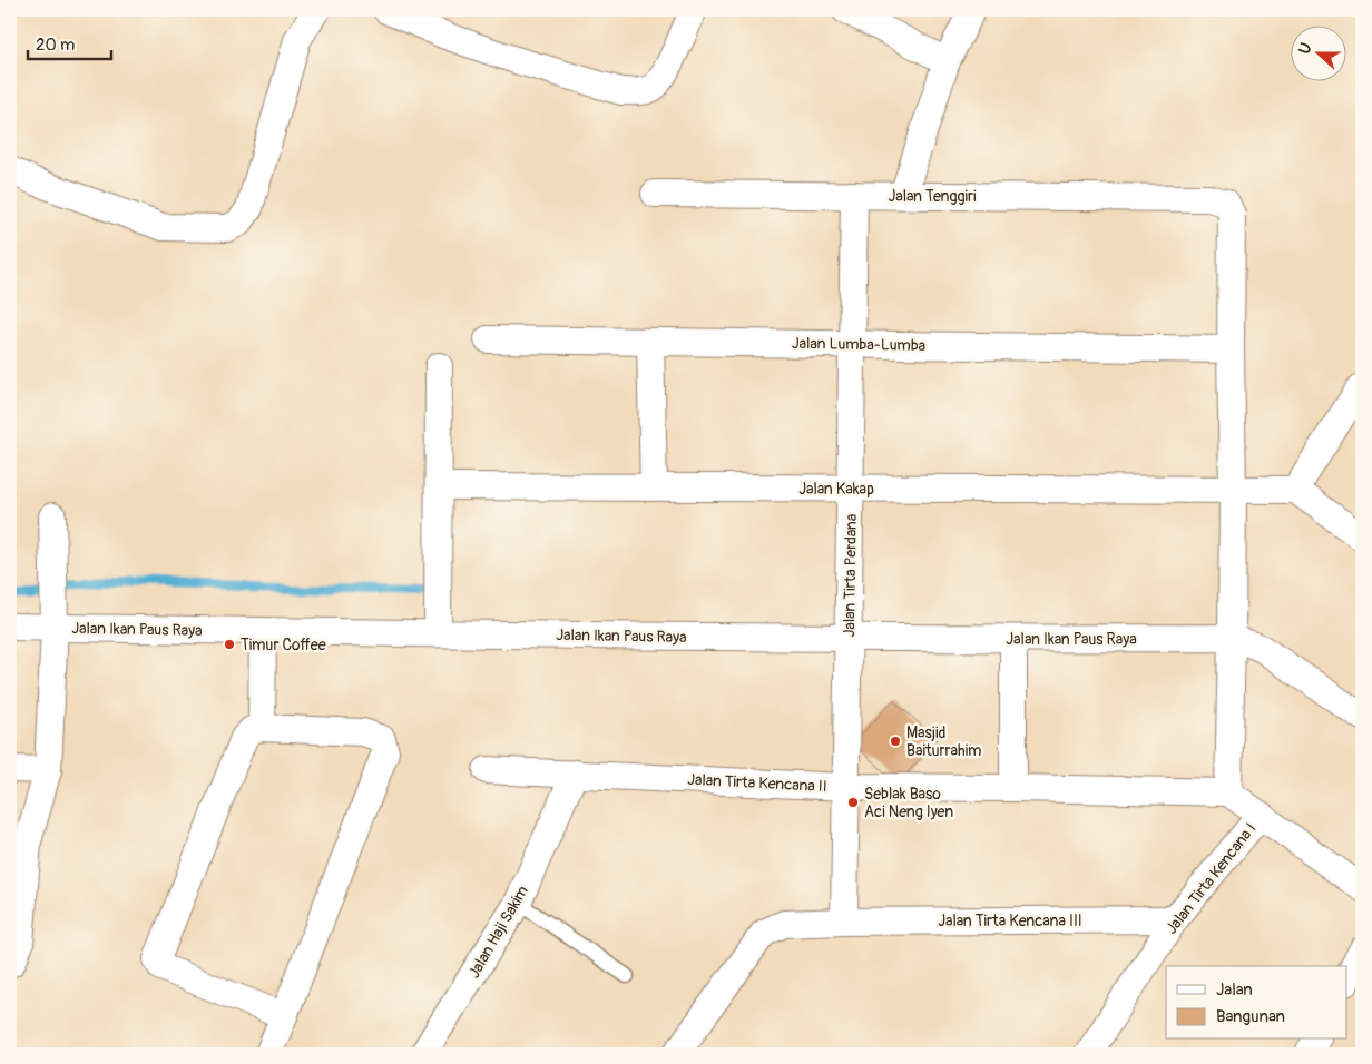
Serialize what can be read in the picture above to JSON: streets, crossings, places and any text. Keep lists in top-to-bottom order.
{
  "streets": {
    "street": [
      "Jalan Tenggiri",
      "Jalan Lumba-Lumba",
      "Jalan Kakap",
      "Jalan Tirta Perdana",
      "Jalan Ikan Paus Raya",
      "Jalan Tirta Kencana II",
      "Jalan Tirta Kencana I",
      "Jalan Tirta Kencana III",
      "Jalan Haji Sakim"
    ]
  },
  "crossings": [
    ["Jalan Tenggiri", "Jalan Lumba-Lumba"],
    ["Jalan Tenggiri", "Jalan Tirta Perdana"],
    ["Jalan Lumba-Lumba", "Jalan Tirta Perdana"],
    ["Jalan Kakap", "Jalan Tirta Perdana"],
    ["Jalan Tirta Perdana", "Jalan Ikan Paus Raya"],
    ["Jalan Tirta Perdana", "Jalan Tirta Kencana II"],
    ["Jalan Tirta Perdana", "Jalan Tirta Kencana III"],
    ["Jalan Tirta Kencana II", "Jalan Haji Sakim"],
    ["Jalan Tirta Kencana I", "Jalan Tirta Kencana III"]
  ],
  "places": ["Timur Coffee", "Masjid Baiturrahim", "Seblak Baso Aci Neng Iyen"],
  "legend": ["Jalan", "Bangunan"],
  "scale_bar": "20 m",
  "north": "left"
}
